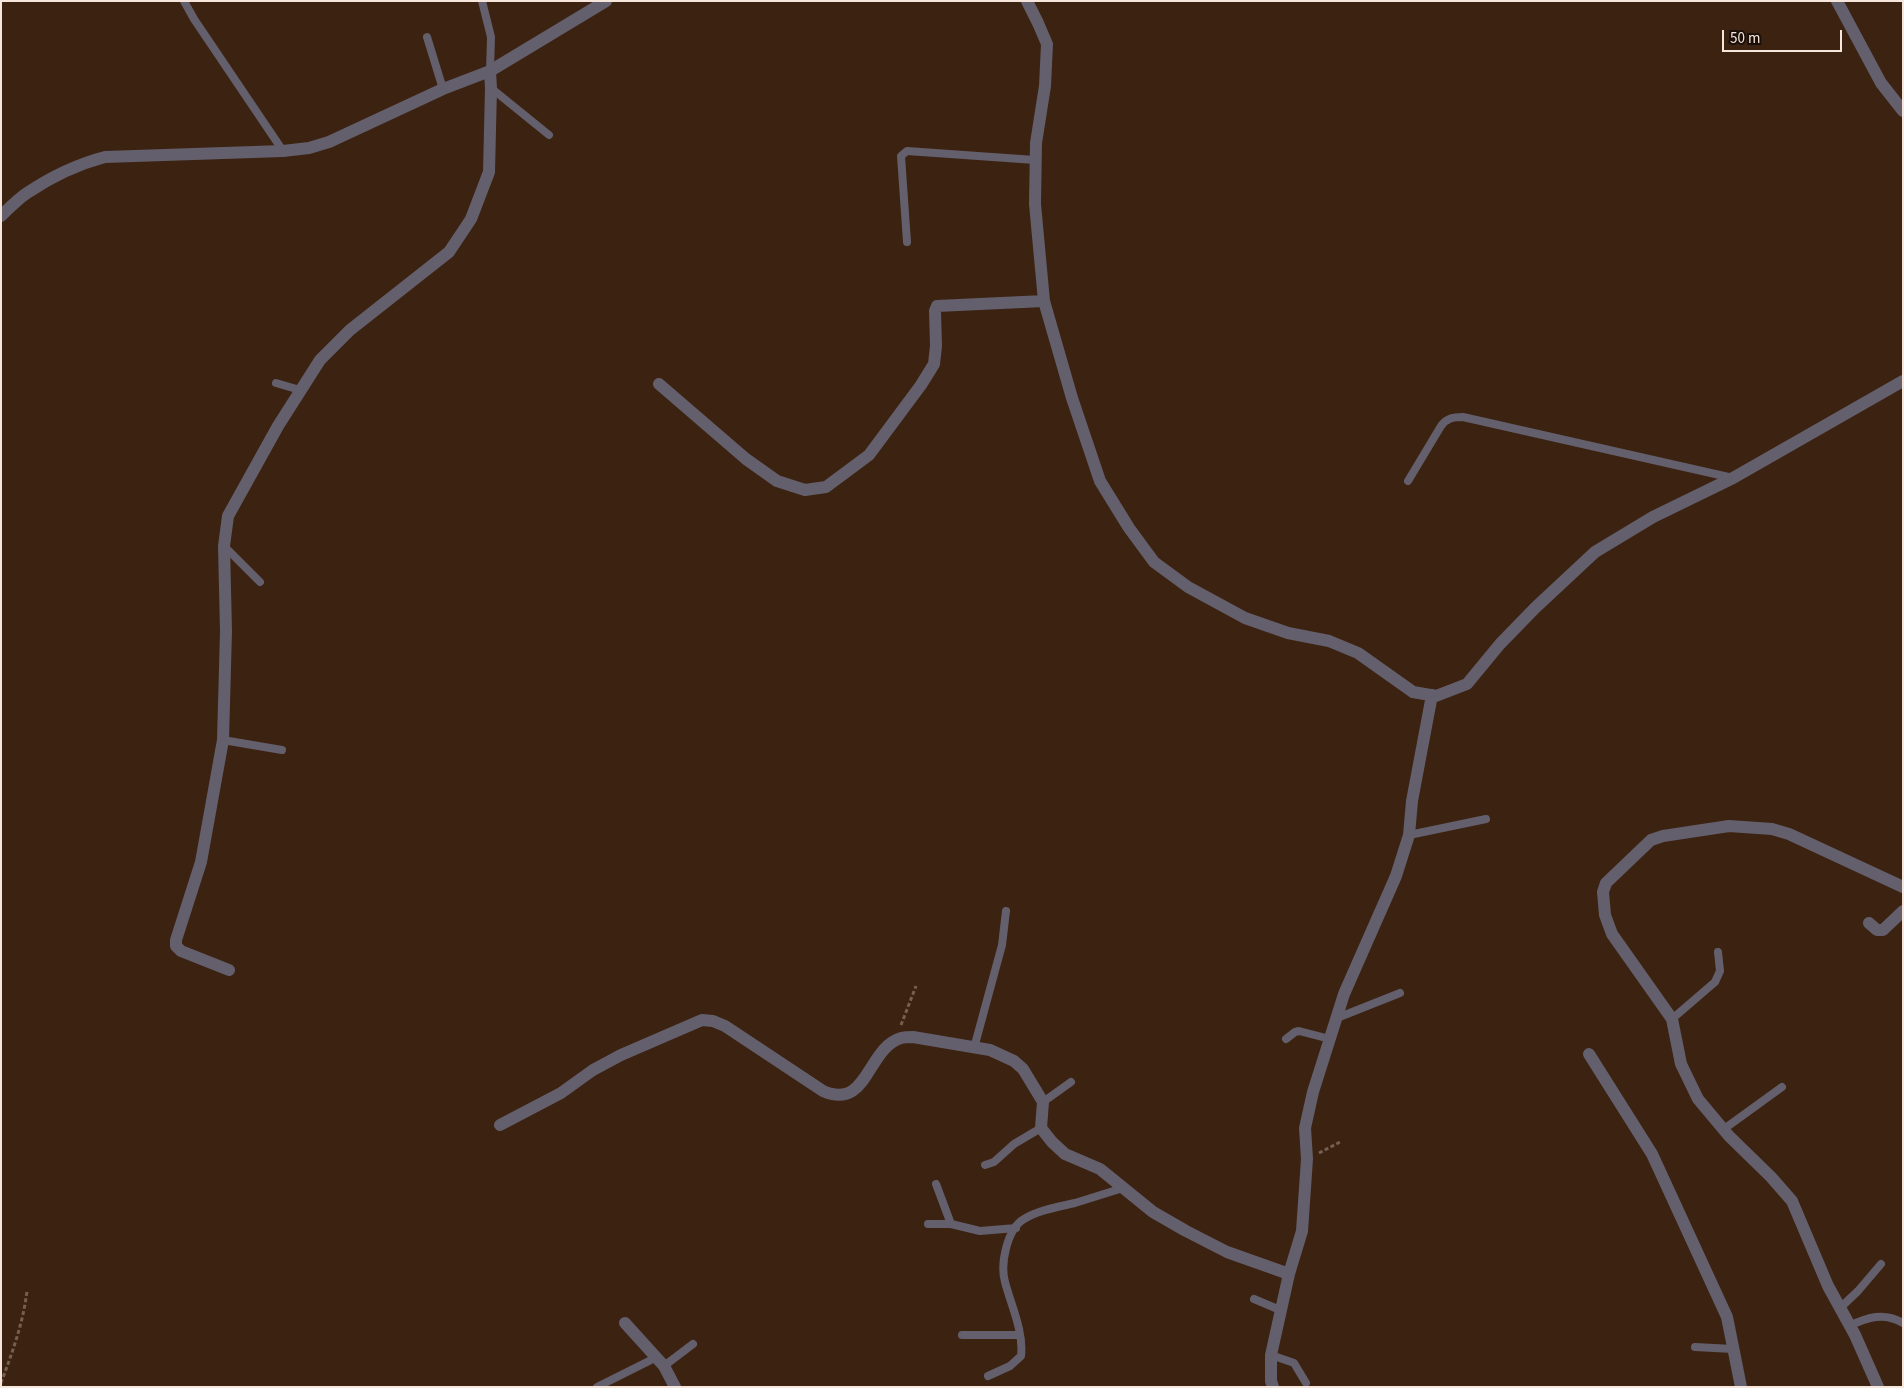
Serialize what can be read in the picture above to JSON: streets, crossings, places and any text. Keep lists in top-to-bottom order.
{
  "scale_bar": "50 m"
}
